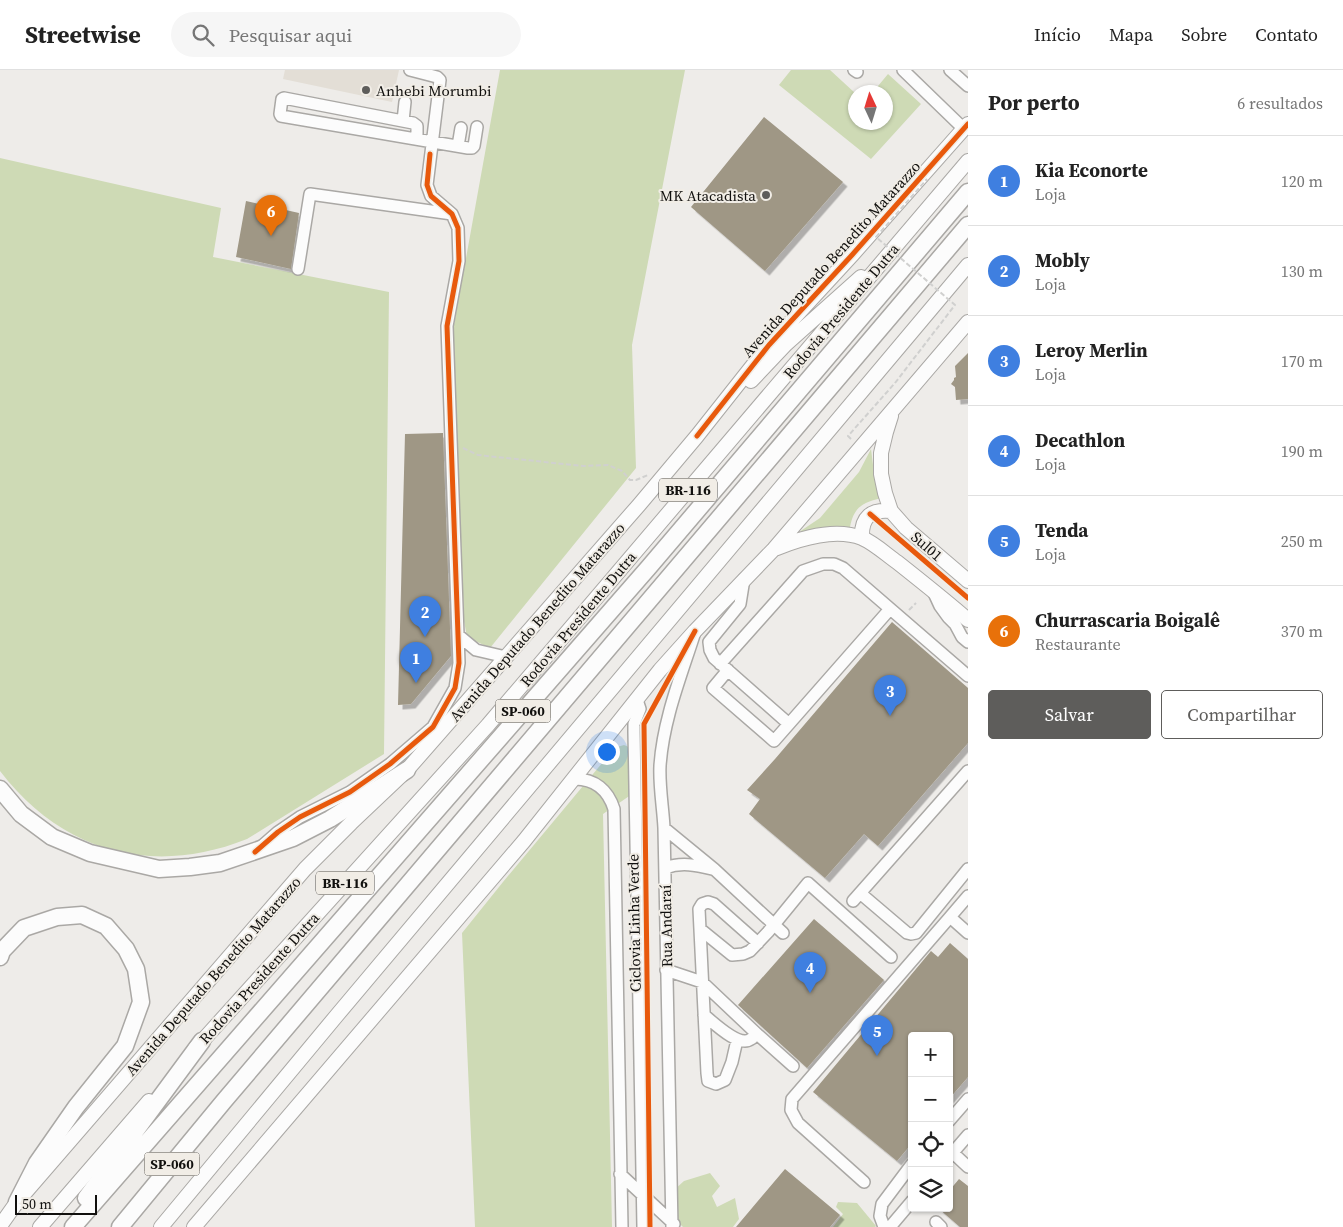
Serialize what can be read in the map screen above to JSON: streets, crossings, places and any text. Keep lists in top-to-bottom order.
{
  "streets": {
    "highway": ["Rodovia Presidente Dutra", "SP-060"],
    "main road": ["Avenida Deputado Benedito Matarazzo", "BR-116"],
    "street": ["Rua Andaraí"],
    "cycle path": ["Sul01", "Ciclovia Linha Verde"]
  },
  "places": ["Anhebi Morumbi", "MK Atacadista"],
  "scale_bar": "50 m",
  "north": "top",
  "page": {
    "header": "Streetwise",
    "search": "Pesquisar aqui",
    "nav": [
      "Início",
      "Mapa",
      "Sobre",
      "Contato"
    ],
    "heading": ["Por perto", "6 resultados"],
    "list": [
      {
        "mark": "1",
        "name": "Kia Econorte",
        "note": "Loja",
        "value": "120 m"
      },
      {
        "mark": "2",
        "name": "Mobly",
        "note": "Loja",
        "value": "130 m"
      },
      {
        "mark": "3",
        "name": "Leroy Merlin",
        "note": "Loja",
        "value": "170 m"
      },
      {
        "mark": "4",
        "name": "Decathlon",
        "note": "Loja",
        "value": "190 m"
      },
      {
        "mark": "5",
        "name": "Tenda",
        "note": "Loja",
        "value": "250 m"
      },
      {
        "mark": "6",
        "name": "Churrascaria Boigalê",
        "note": "Restaurante",
        "value": "370 m"
      }
    ],
    "pins": [
      "6",
      "2",
      "1",
      "3",
      "4",
      "5"
    ],
    "buttons": ["Salvar", "Compartilhar"],
    "map_buttons": ["+", "−"],
    "scale": "50 m"
  }
}
